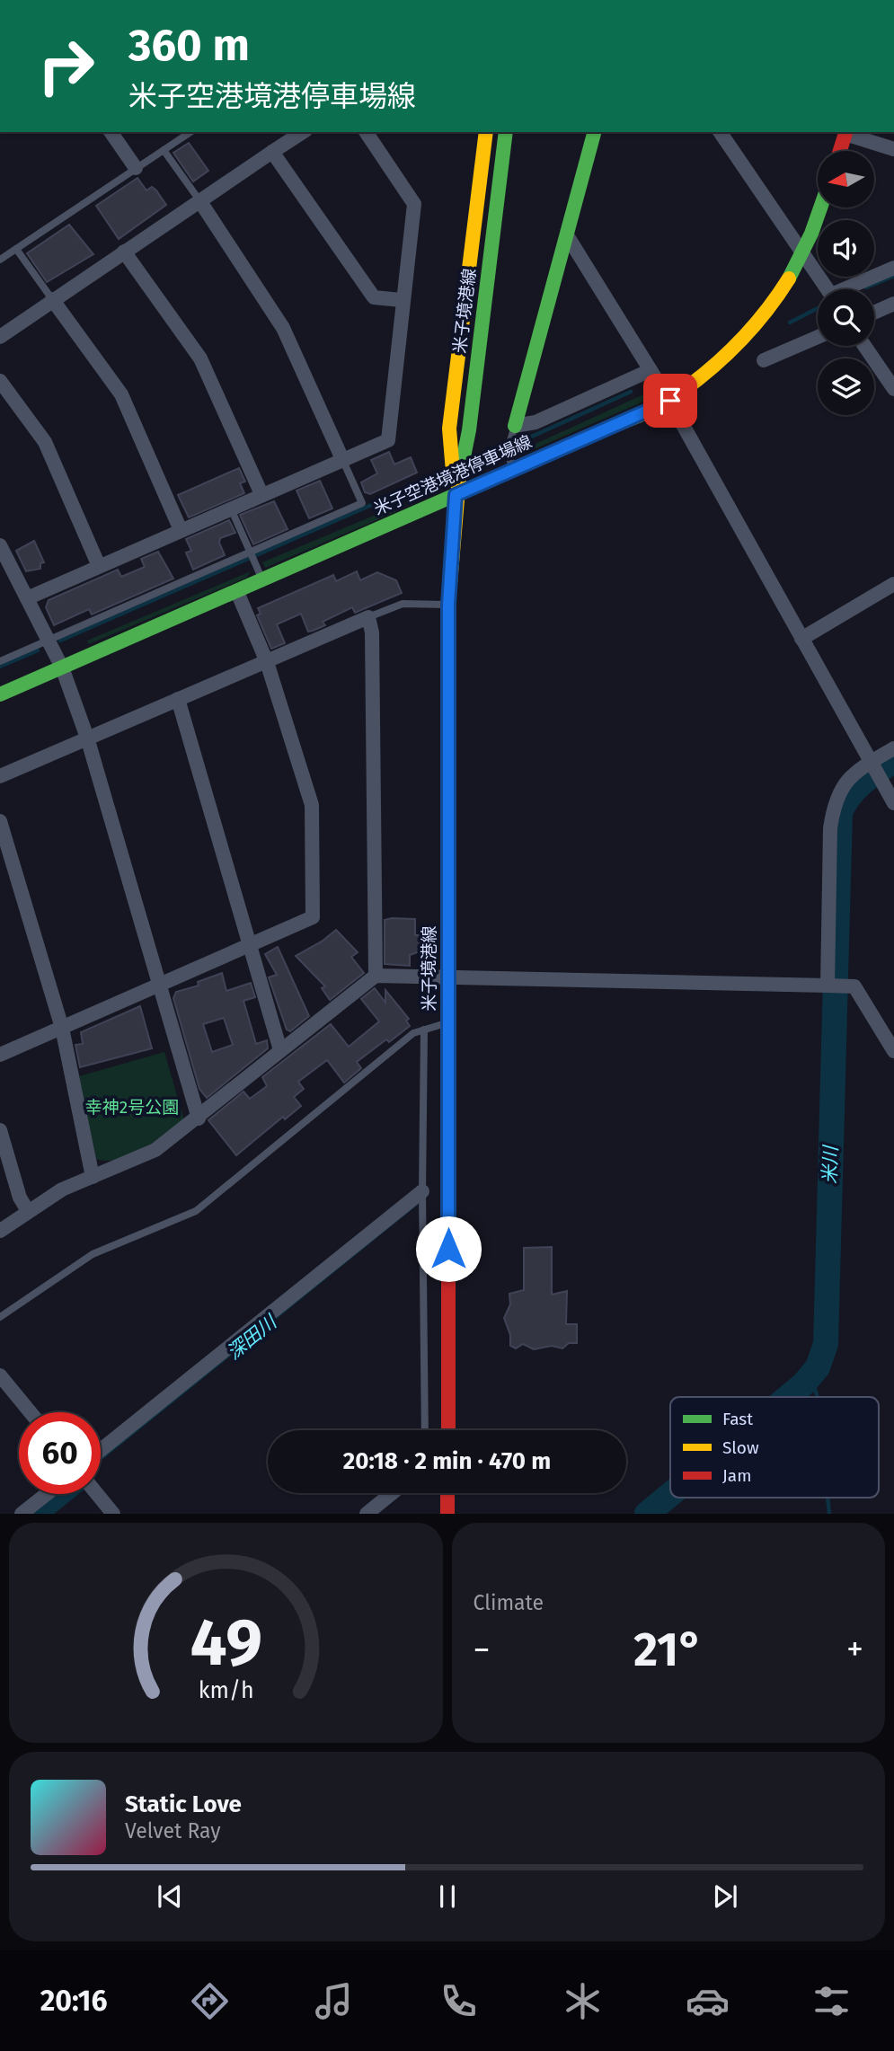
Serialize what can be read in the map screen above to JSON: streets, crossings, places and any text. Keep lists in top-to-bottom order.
{
  "streets": {
    "main road": ["米子境港線", "米子空港境港停車場線"]
  },
  "crossings": [
    ["米子境港線", "米子空港境港停車場線"]
  ],
  "water": ["米川", "深田川"],
  "parks": ["幸神2号公園"],
  "legend": ["Fast", "Slow", "Jam"],
  "north": "left",
  "page": {
    "turn": ["360 m", "米子空港境港停車場線"],
    "limit": "60",
    "trip": "20:18 · 2 min · 470 m",
    "tile": "Climate",
    "heat": ["−", "21°", "+"],
    "song": ["Static Love", "Velvet Ray"],
    "tabs": "20:16",
    "gauge": ["49", "km/h"]
  }
}
